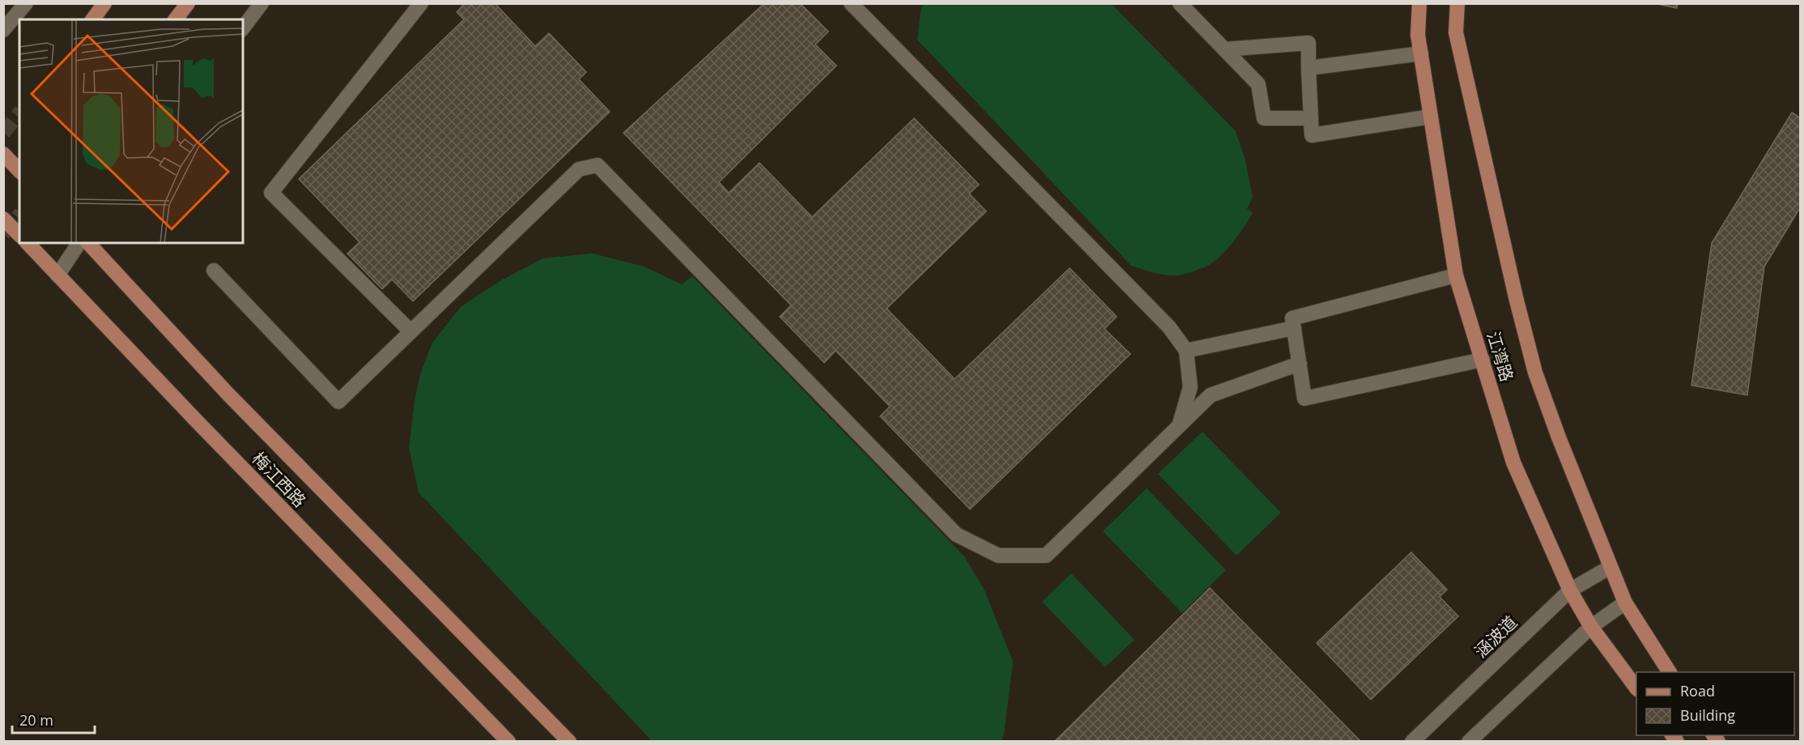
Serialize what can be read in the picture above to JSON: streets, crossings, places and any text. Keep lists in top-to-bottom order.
{
  "streets": {
    "main road": ["江湾路", "梅江西路"],
    "street": ["涵波道"]
  },
  "crossings": [
    ["江湾路", "涵波道"]
  ],
  "legend": ["Road", "Building"],
  "scale_bar": "20 m"
}
